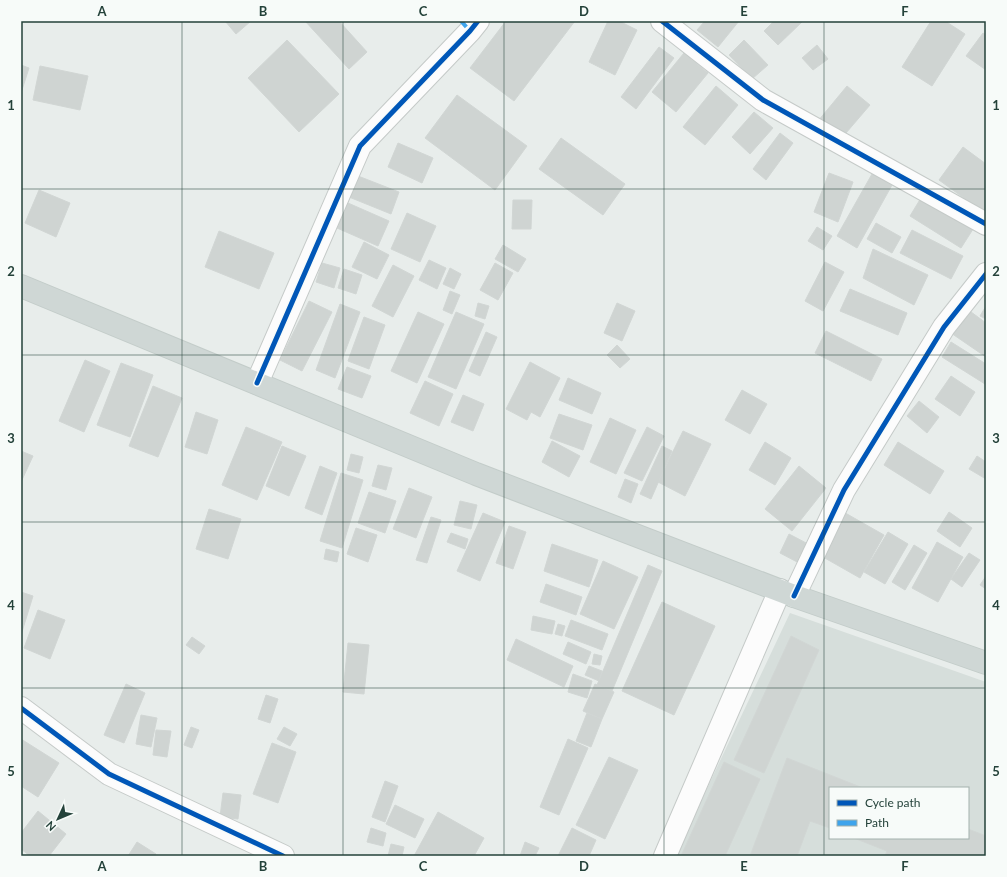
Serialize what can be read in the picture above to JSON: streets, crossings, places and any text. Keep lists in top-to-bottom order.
{
  "legend": ["Cycle path", "Path"],
  "north": "bottom left",
  "grid": {
    "columns": [
      "A",
      "B",
      "C",
      "D",
      "E",
      "F"
    ],
    "rows": [
      "1",
      "2",
      "3",
      "4",
      "5"
    ]
  }
}
